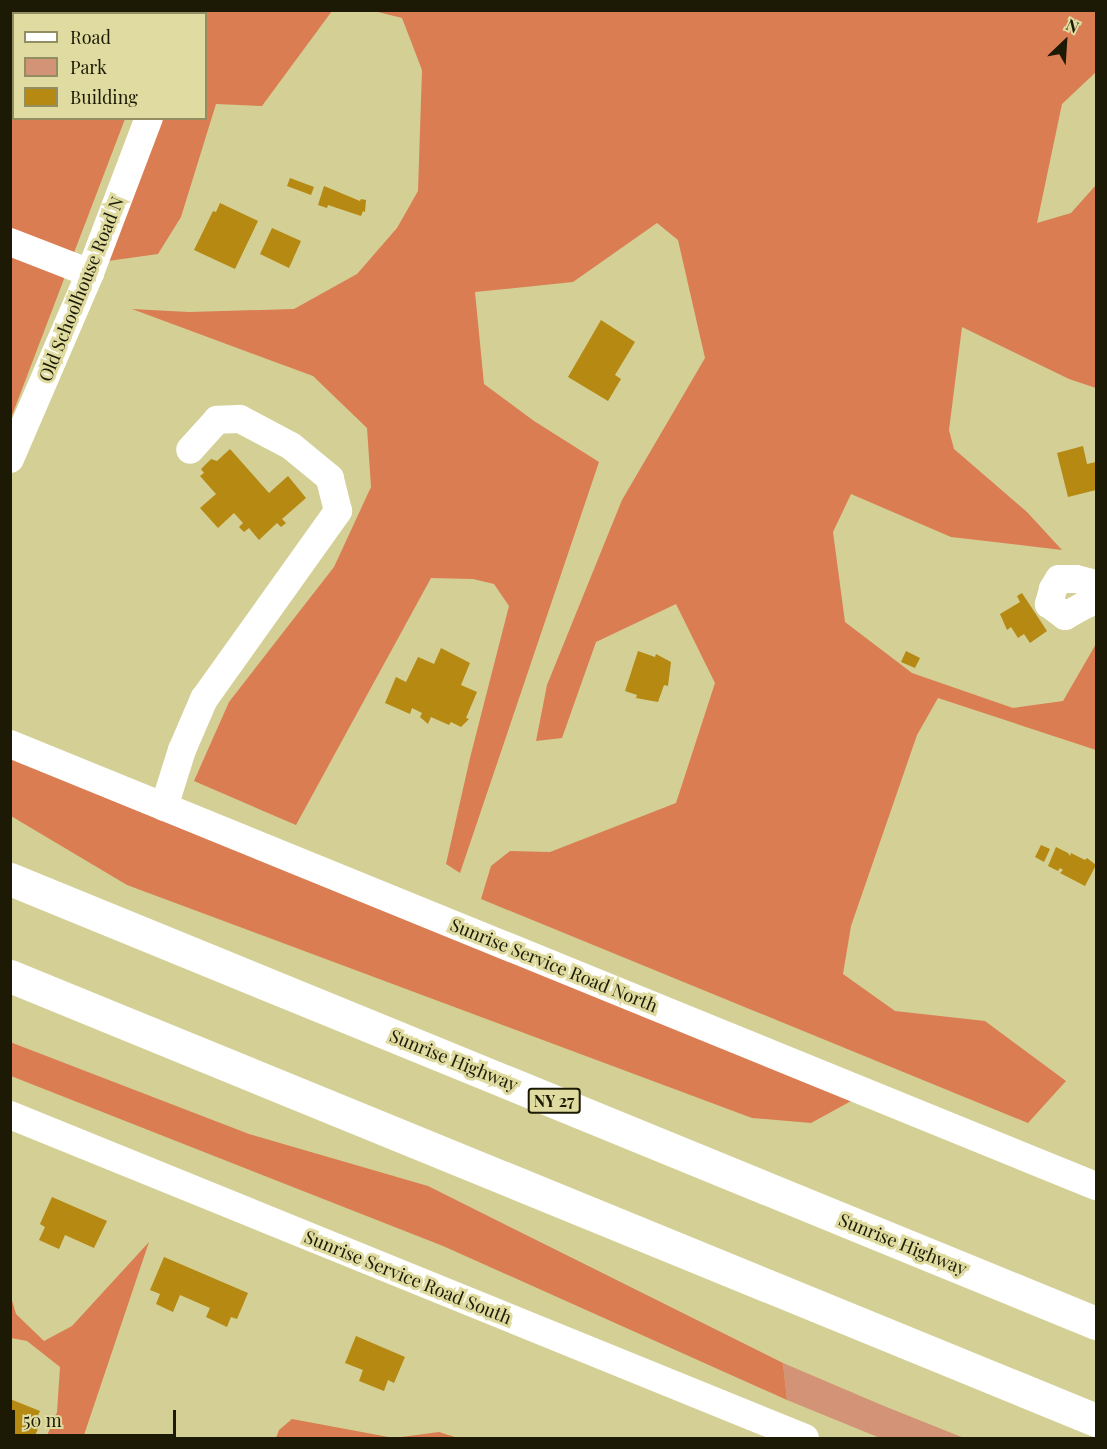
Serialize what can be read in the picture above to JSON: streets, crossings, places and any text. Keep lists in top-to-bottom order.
{
  "streets": {
    "highway": ["Sunrise Highway", "NY 27"],
    "street": ["Old Schoolhouse Road N", "Sunrise Service Road North", "Sunrise Service Road South"]
  },
  "legend": ["Road", "Park", "Building"],
  "scale_bar": "50 m",
  "north": "top right"
}
